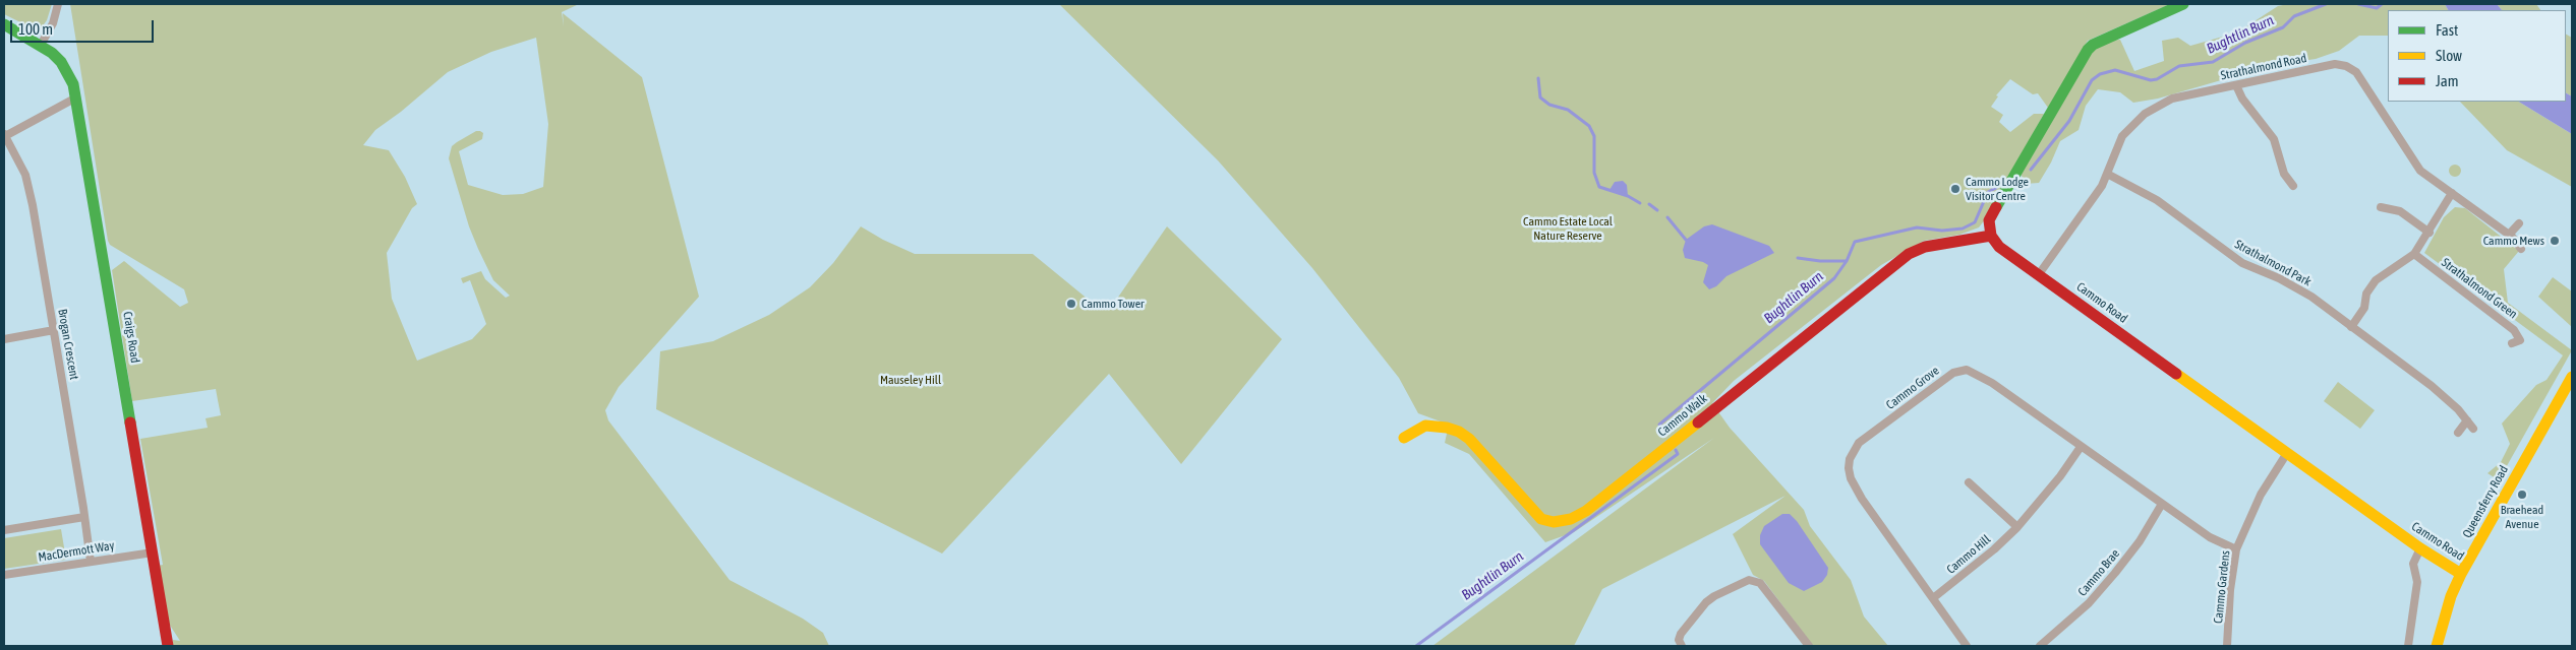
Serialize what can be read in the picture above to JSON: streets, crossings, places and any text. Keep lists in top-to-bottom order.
{
  "streets": {
    "street": [
      "Strathalmond Road",
      "Strathalmond Park",
      "Strathalmond Green",
      "Cammo Road",
      "Craigs Road",
      "Brogan Crescent",
      "Cammo Grove",
      "Cammo Walk",
      "Queensferry Road",
      "MacDermott Way",
      "Cammo Hill",
      "Cammo Brae",
      "Cammo Gardens"
    ]
  },
  "crossings": [
    ["Strathalmond Road", "Strathalmond Park"],
    ["Strathalmond Road", "Cammo Road"],
    ["Cammo Road", "Cammo Walk"],
    ["Cammo Road", "Queensferry Road"],
    ["Cammo Road", "Cammo Gardens"],
    ["Craigs Road", "MacDermott Way"],
    ["Brogan Crescent", "MacDermott Way"],
    ["Cammo Grove", "Cammo Hill"],
    ["Cammo Grove", "Cammo Brae"],
    ["Cammo Grove", "Cammo Gardens"]
  ],
  "water": ["Bughtlin Burn"],
  "parks": ["Cammo Estate Local Nature Reserve", "Mauseley Hill"],
  "places": [
    "Cammo Lodge Visitor Centre",
    "Cammo Mews",
    "Cammo Tower",
    "Braehead Avenue"
  ],
  "legend": ["Fast", "Slow", "Jam"],
  "scale_bar": "100 m"
}
